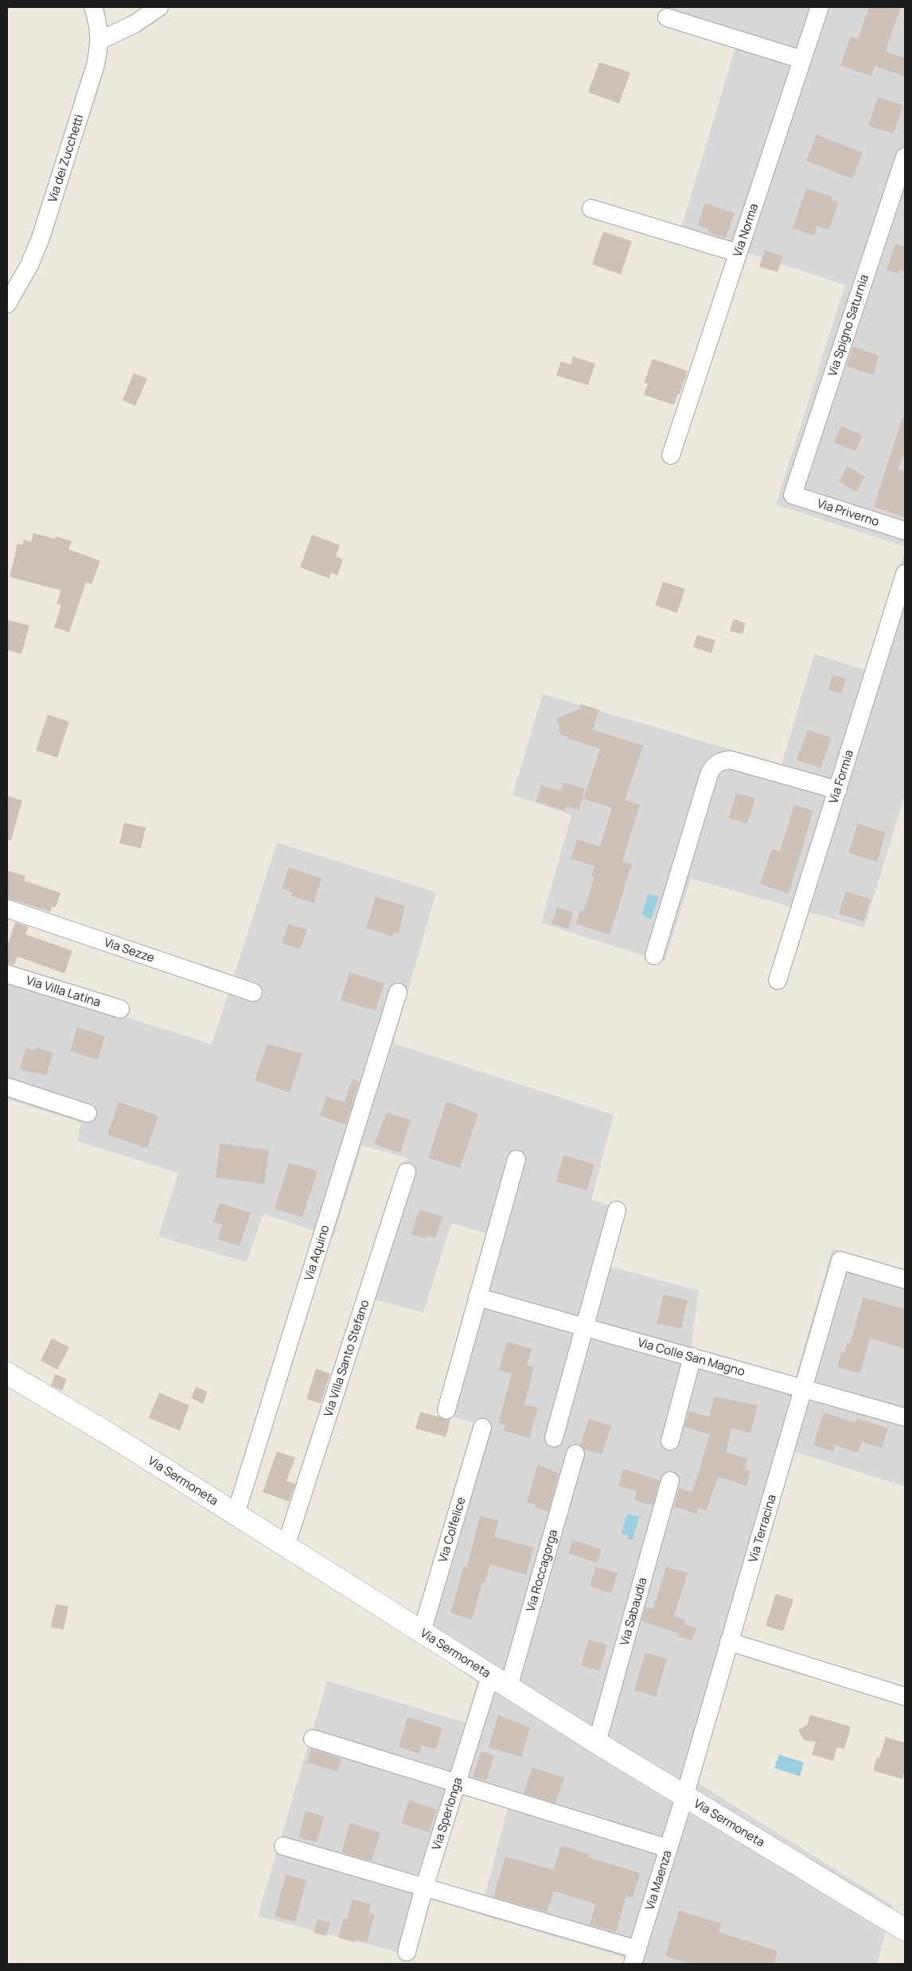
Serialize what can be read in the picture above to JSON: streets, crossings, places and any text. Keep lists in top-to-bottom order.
{
  "streets": {
    "street": [
      "Via dei Zucchetti",
      "Via Norma",
      "Via Spigno Saturnia",
      "Via Priverno",
      "Via Formia",
      "Via Sezze",
      "Via Villa Latina",
      "Via Aquino",
      "Via Colle San Magno",
      "Via Villa Santo Stefano",
      "Via Sermoneta",
      "Via Terracina",
      "Via Colfelice",
      "Via Roccagorga",
      "Via Sabaudia",
      "Via Sperlonga",
      "Via Maenza"
    ]
  },
  "crossings": [
    ["Via Spigno Saturnia", "Via Priverno"],
    ["Via Aquino", "Via Sermoneta"],
    ["Via Colle San Magno", "Via Terracina"],
    ["Via Villa Santo Stefano", "Via Sermoneta"],
    ["Via Sermoneta", "Via Terracina"],
    ["Via Sermoneta", "Via Colfelice"],
    ["Via Sermoneta", "Via Roccagorga"],
    ["Via Sermoneta", "Via Sabaudia"],
    ["Via Sermoneta", "Via Sperlonga"],
    ["Via Sermoneta", "Via Maenza"],
    ["Via Terracina", "Via Maenza"]
  ]
}
